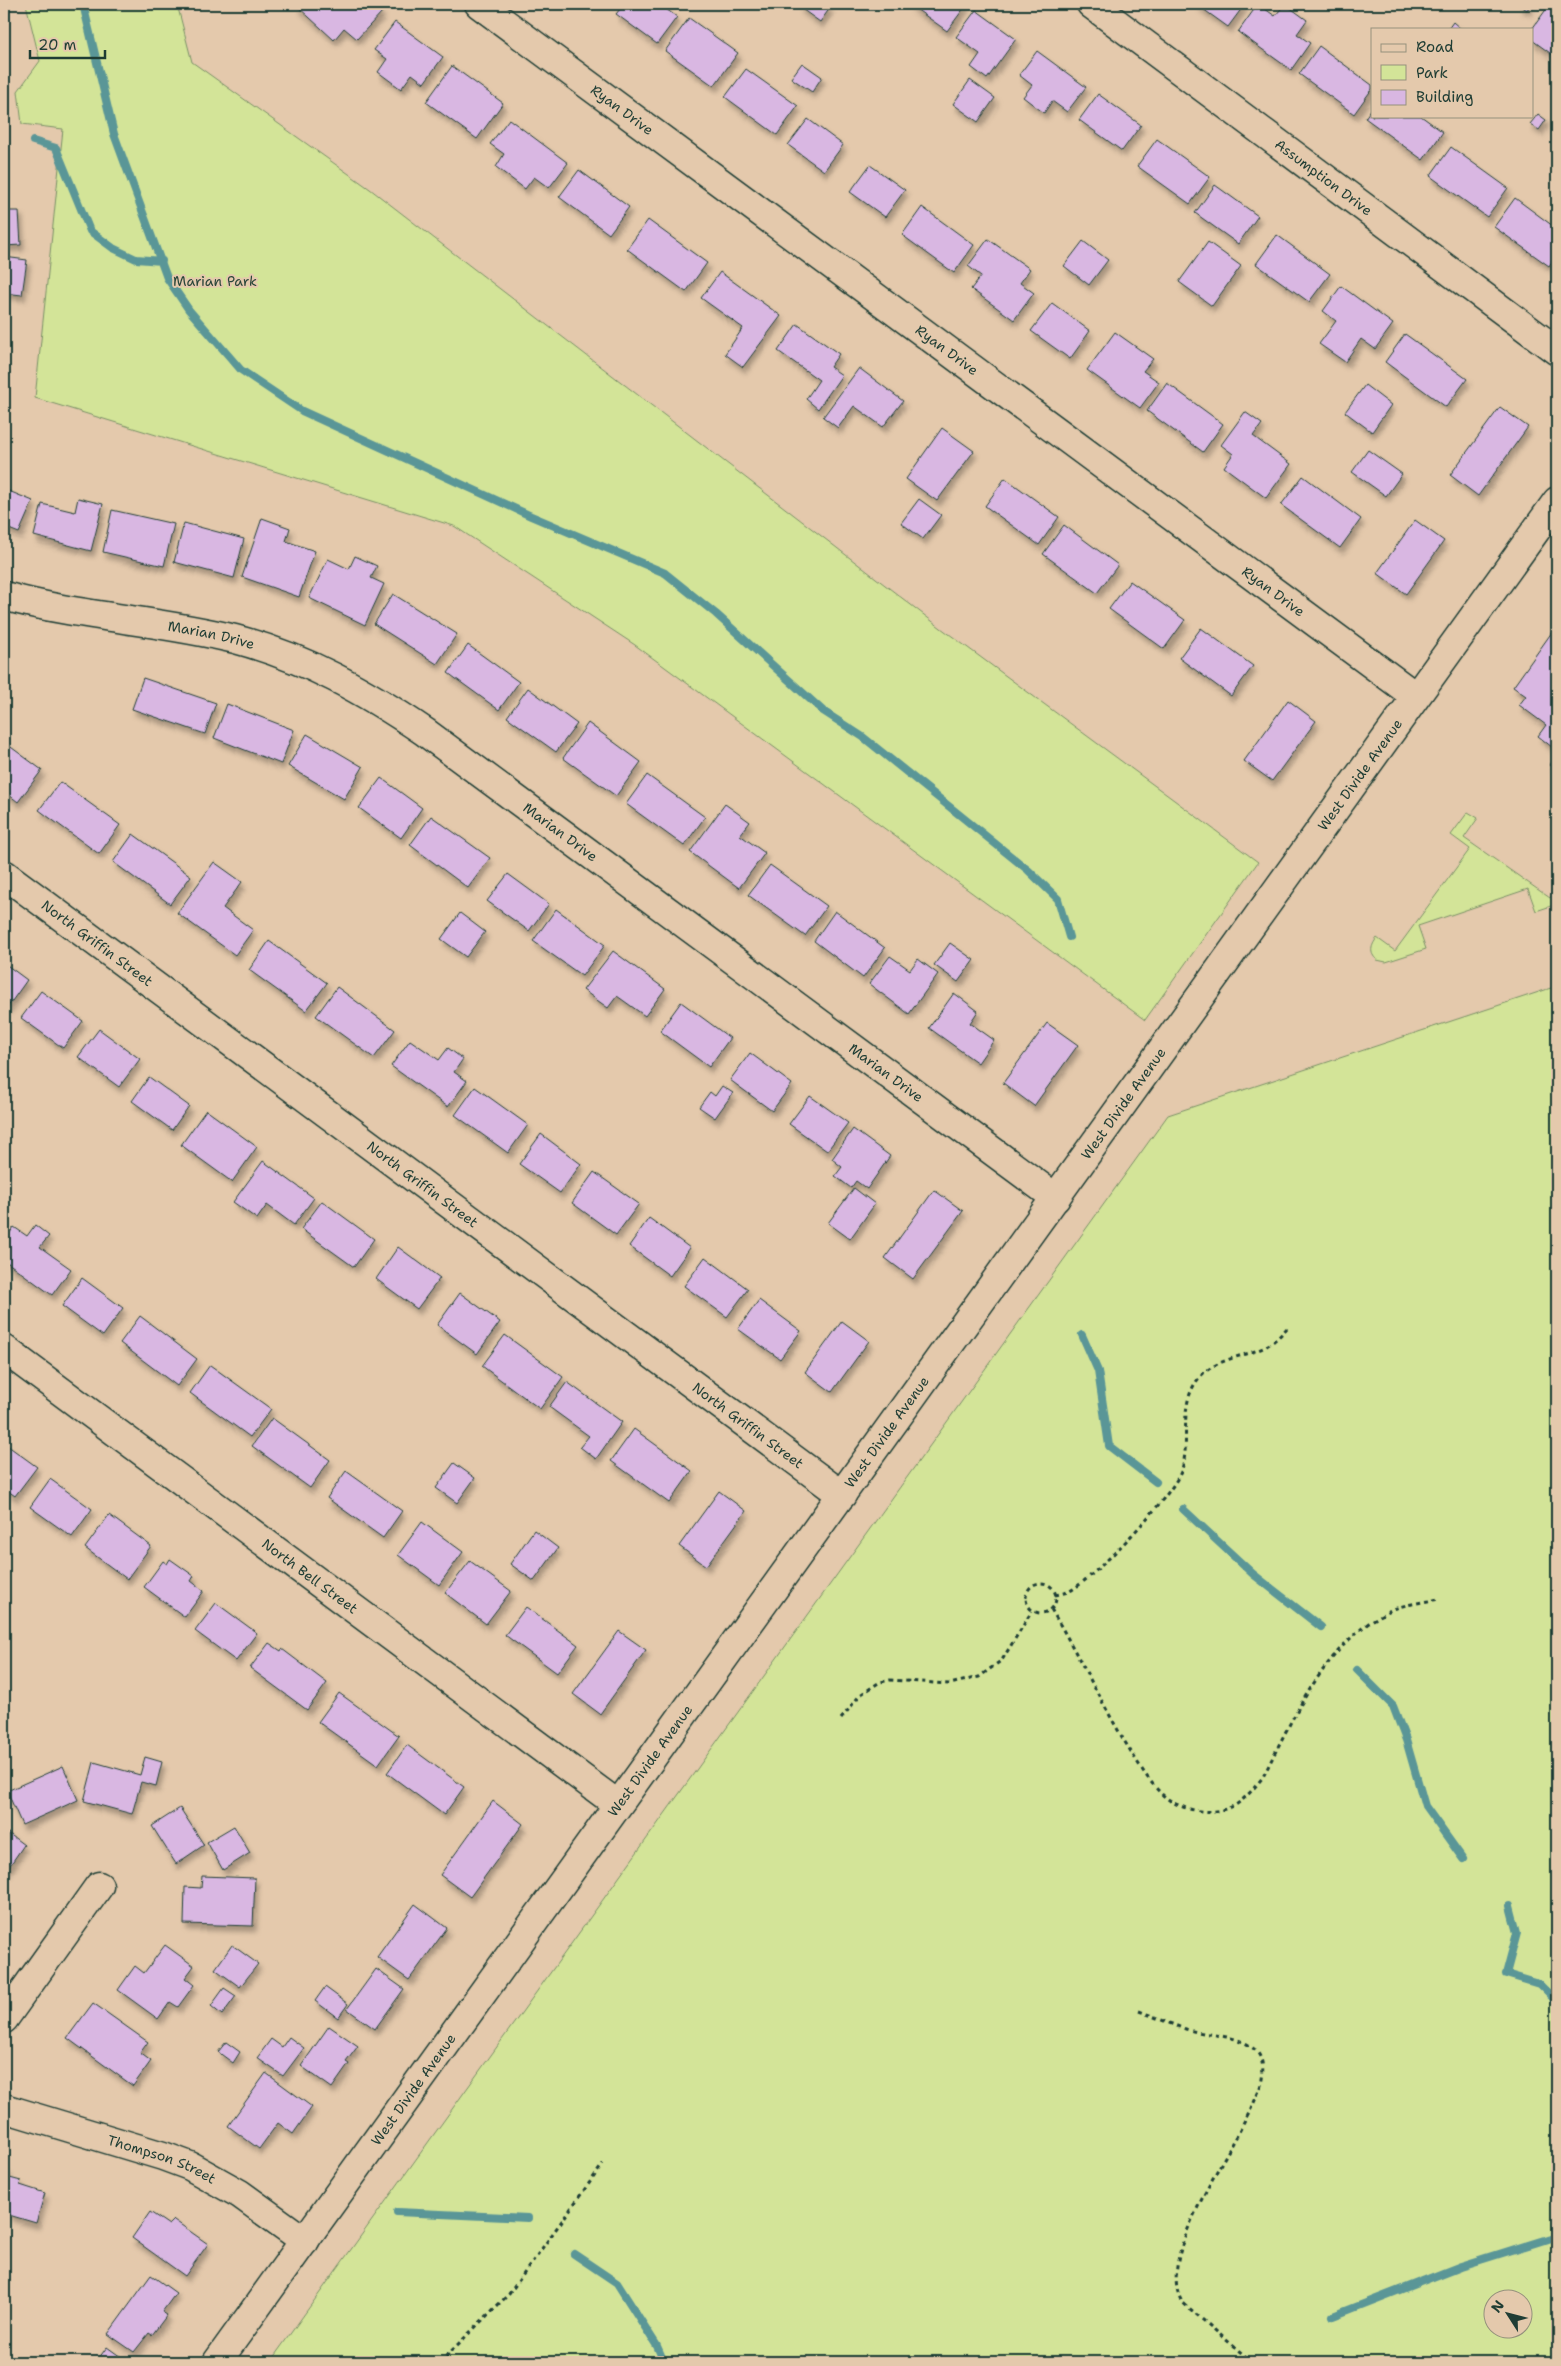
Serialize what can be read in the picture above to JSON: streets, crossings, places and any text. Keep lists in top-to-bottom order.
{
  "streets": {
    "street": [
      "Ryan Drive",
      "Assumption Drive",
      "Marian Drive",
      "West Divide Avenue",
      "North Griffin Street",
      "North Bell Street",
      "Thompson Street"
    ]
  },
  "crossings": [
    ["Ryan Drive", "West Divide Avenue"],
    ["Marian Drive", "West Divide Avenue"],
    ["West Divide Avenue", "North Griffin Street"],
    ["West Divide Avenue", "North Bell Street"],
    ["West Divide Avenue", "Thompson Street"]
  ],
  "parks": ["Marian Park"],
  "legend": ["Road", "Park", "Building"],
  "scale_bar": "20 m",
  "north": "top left"
}
